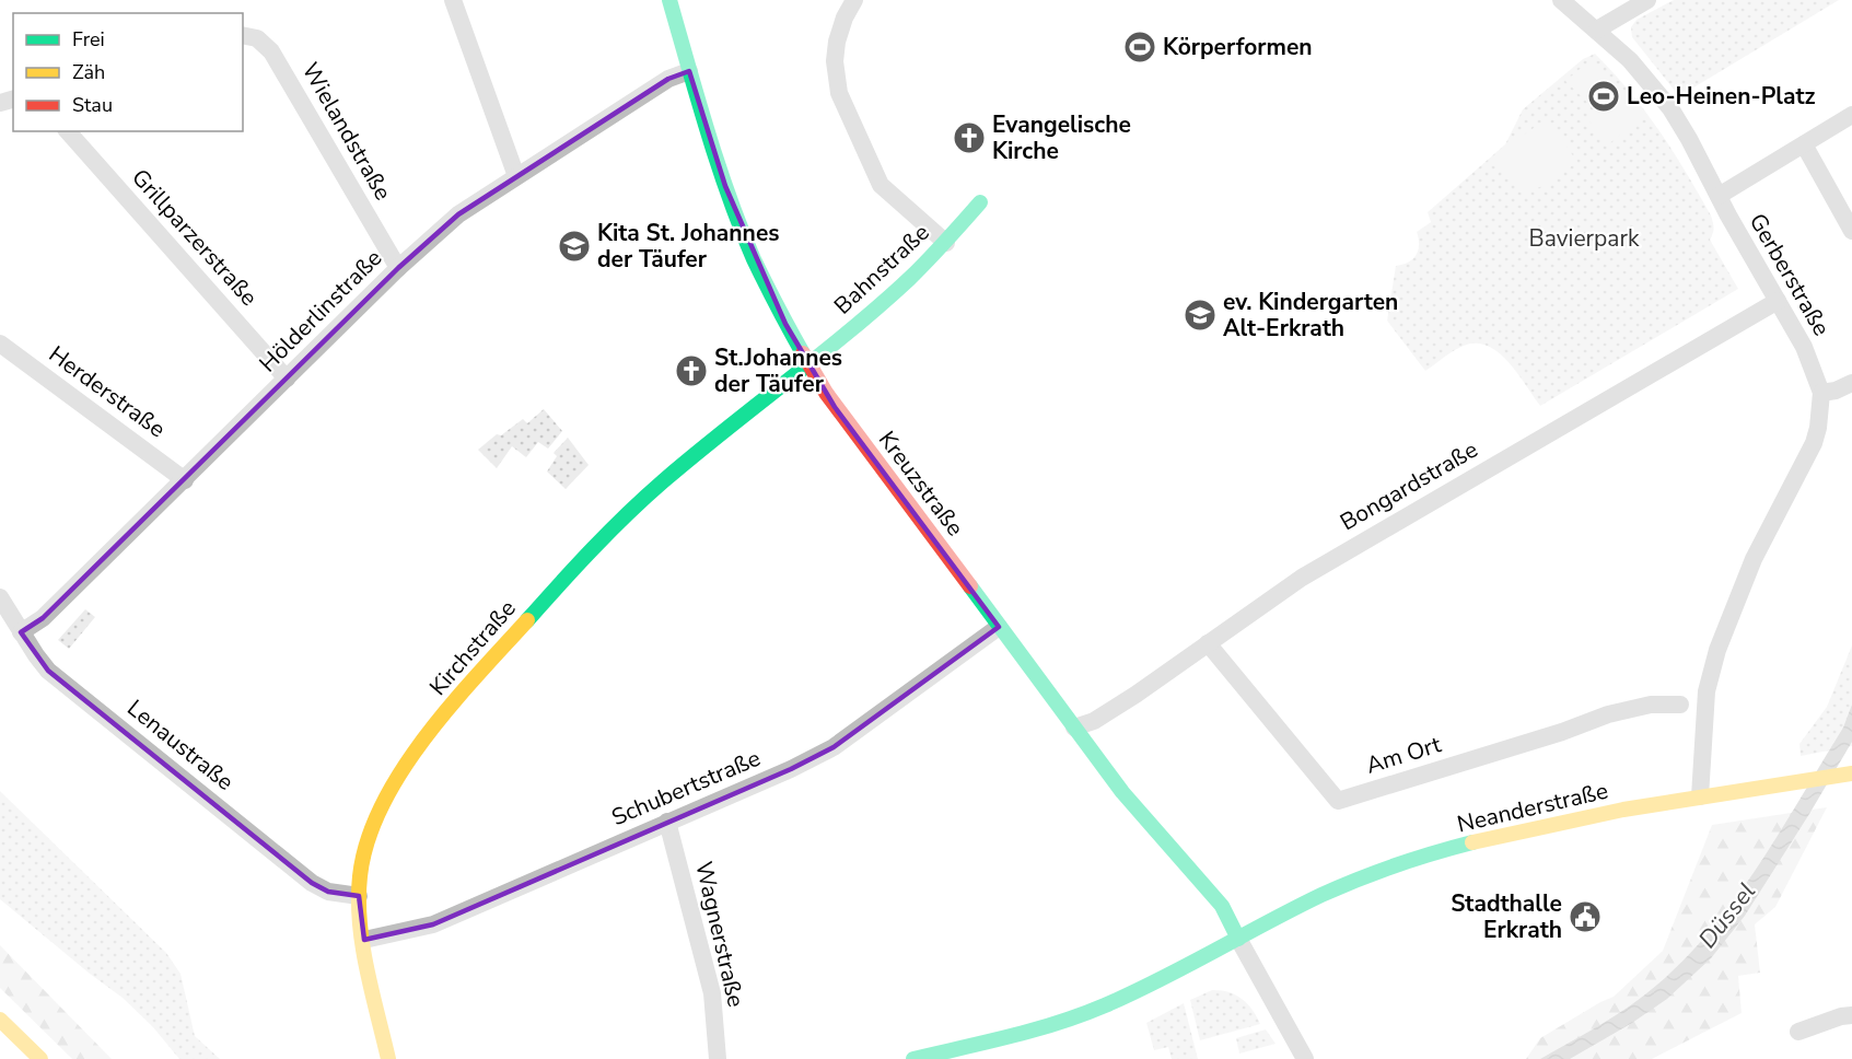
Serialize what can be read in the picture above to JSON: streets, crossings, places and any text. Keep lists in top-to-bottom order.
{
  "streets": {
    "main road": [
      "Bahnstraße",
      "Kreuzstraße",
      "Kirchstraße",
      "Neanderstraße"
    ],
    "street": [
      "Wielandstraße",
      "Grillparzerstraße",
      "Gerberstraße",
      "Hölderlinstraße",
      "Herderstraße",
      "Bongardstraße",
      "Lenaustraße",
      "Am Ort",
      "Schubertstraße",
      "Wagnerstraße"
    ]
  },
  "crossings": [
    ["Wielandstraße", "Hölderlinstraße"],
    ["Grillparzerstraße", "Hölderlinstraße"],
    ["Bahnstraße", "Kreuzstraße"],
    ["Bahnstraße", "Kirchstraße"],
    ["Gerberstraße", "Bongardstraße"],
    ["Gerberstraße", "Neanderstraße"],
    ["Hölderlinstraße", "Herderstraße"],
    ["Hölderlinstraße", "Kreuzstraße"],
    ["Hölderlinstraße", "Lenaustraße"],
    ["Kreuzstraße", "Bongardstraße"],
    ["Kreuzstraße", "Kirchstraße"],
    ["Kreuzstraße", "Schubertstraße"],
    ["Kreuzstraße", "Neanderstraße"],
    ["Bongardstraße", "Am Ort"],
    ["Kirchstraße", "Lenaustraße"],
    ["Kirchstraße", "Schubertstraße"],
    ["Schubertstraße", "Wagnerstraße"]
  ],
  "water": ["Düssel"],
  "parks": ["Bavierpark"],
  "places": {
    "sports": ["Körperformen", "Leo-Heinen-Platz"],
    "church": ["Evangelische Kirche", "St.Johannes der Täufer"],
    "school or university": ["Kita St. Johannes der Täufer", "ev. Kindergarten Alt-Erkrath"],
    "public building": ["Stadthalle Erkrath"]
  },
  "legend": ["Frei", "Zäh", "Stau"]
}
